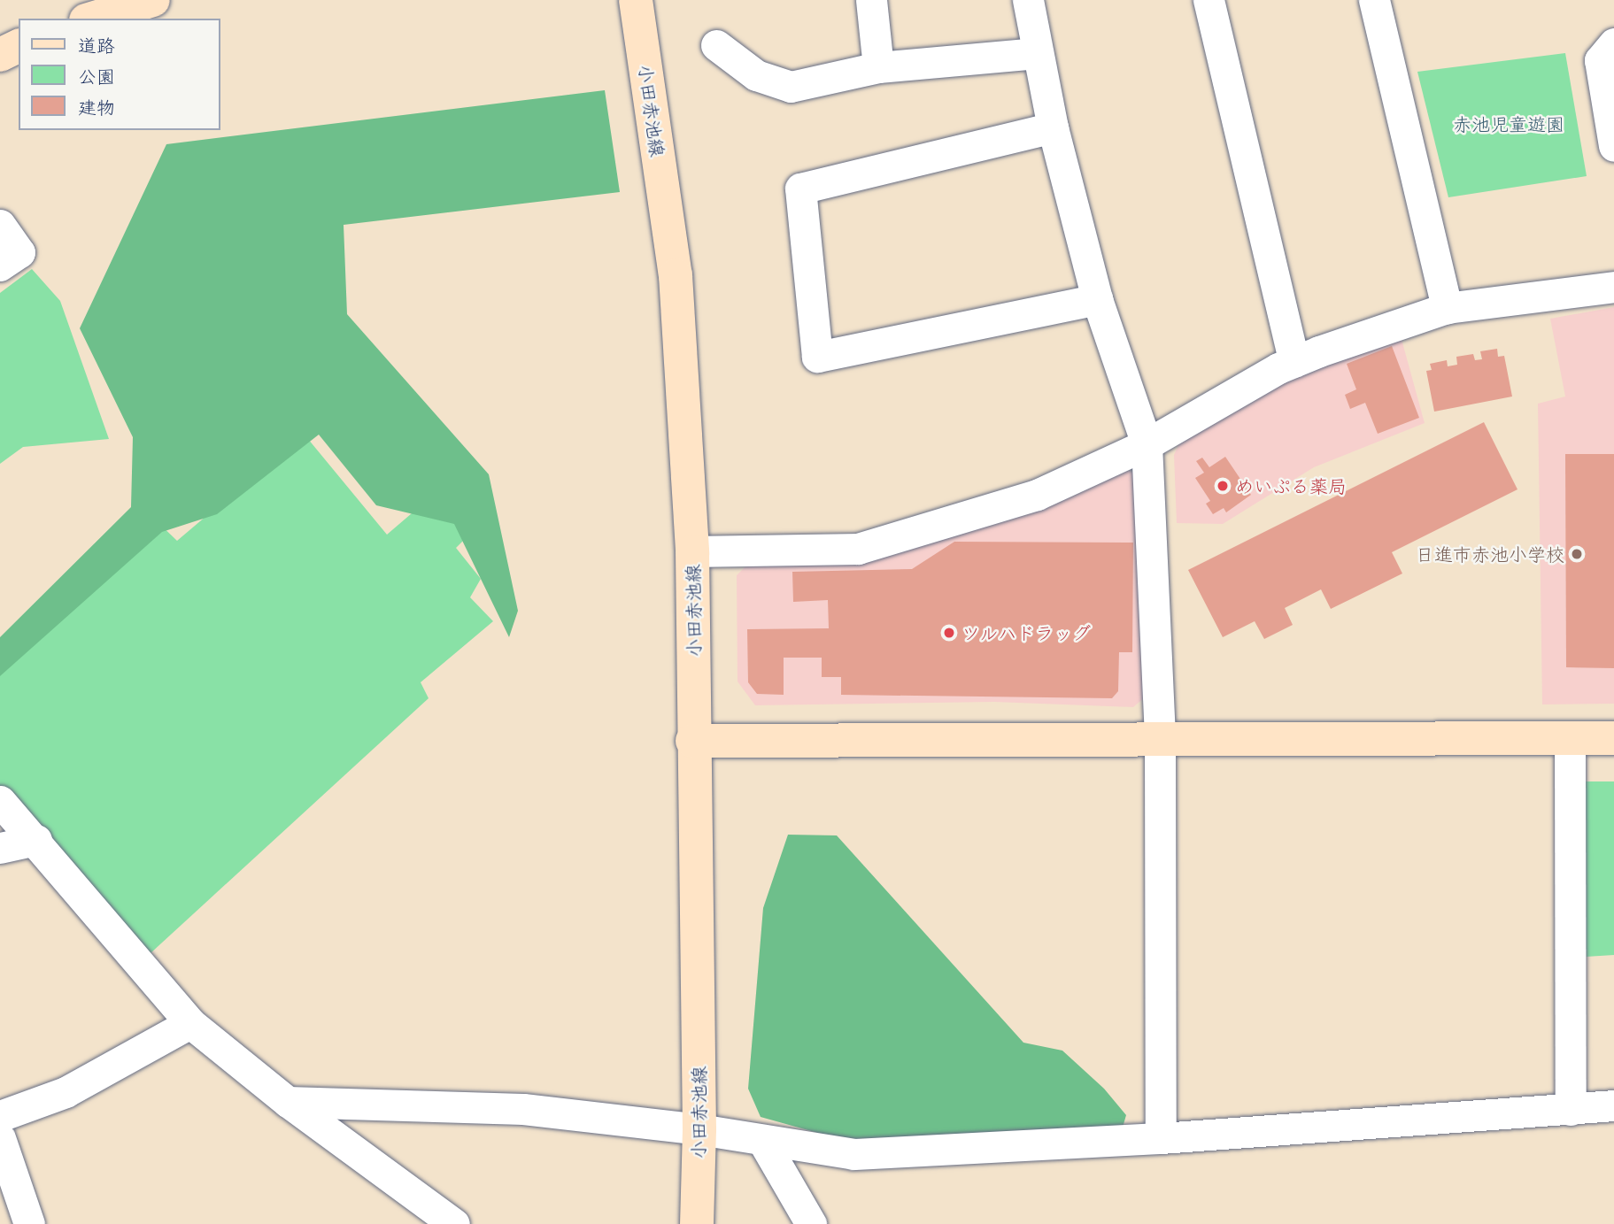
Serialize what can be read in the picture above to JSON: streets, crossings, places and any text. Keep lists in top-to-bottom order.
{
  "streets": {
    "street": ["小田赤池線"]
  },
  "parks": ["赤池児童遊園"],
  "places": ["めいぷる薬局", "日進市赤池小学校", "ツルハドラッグ"],
  "legend": ["道路", "公園", "建物"]
}
